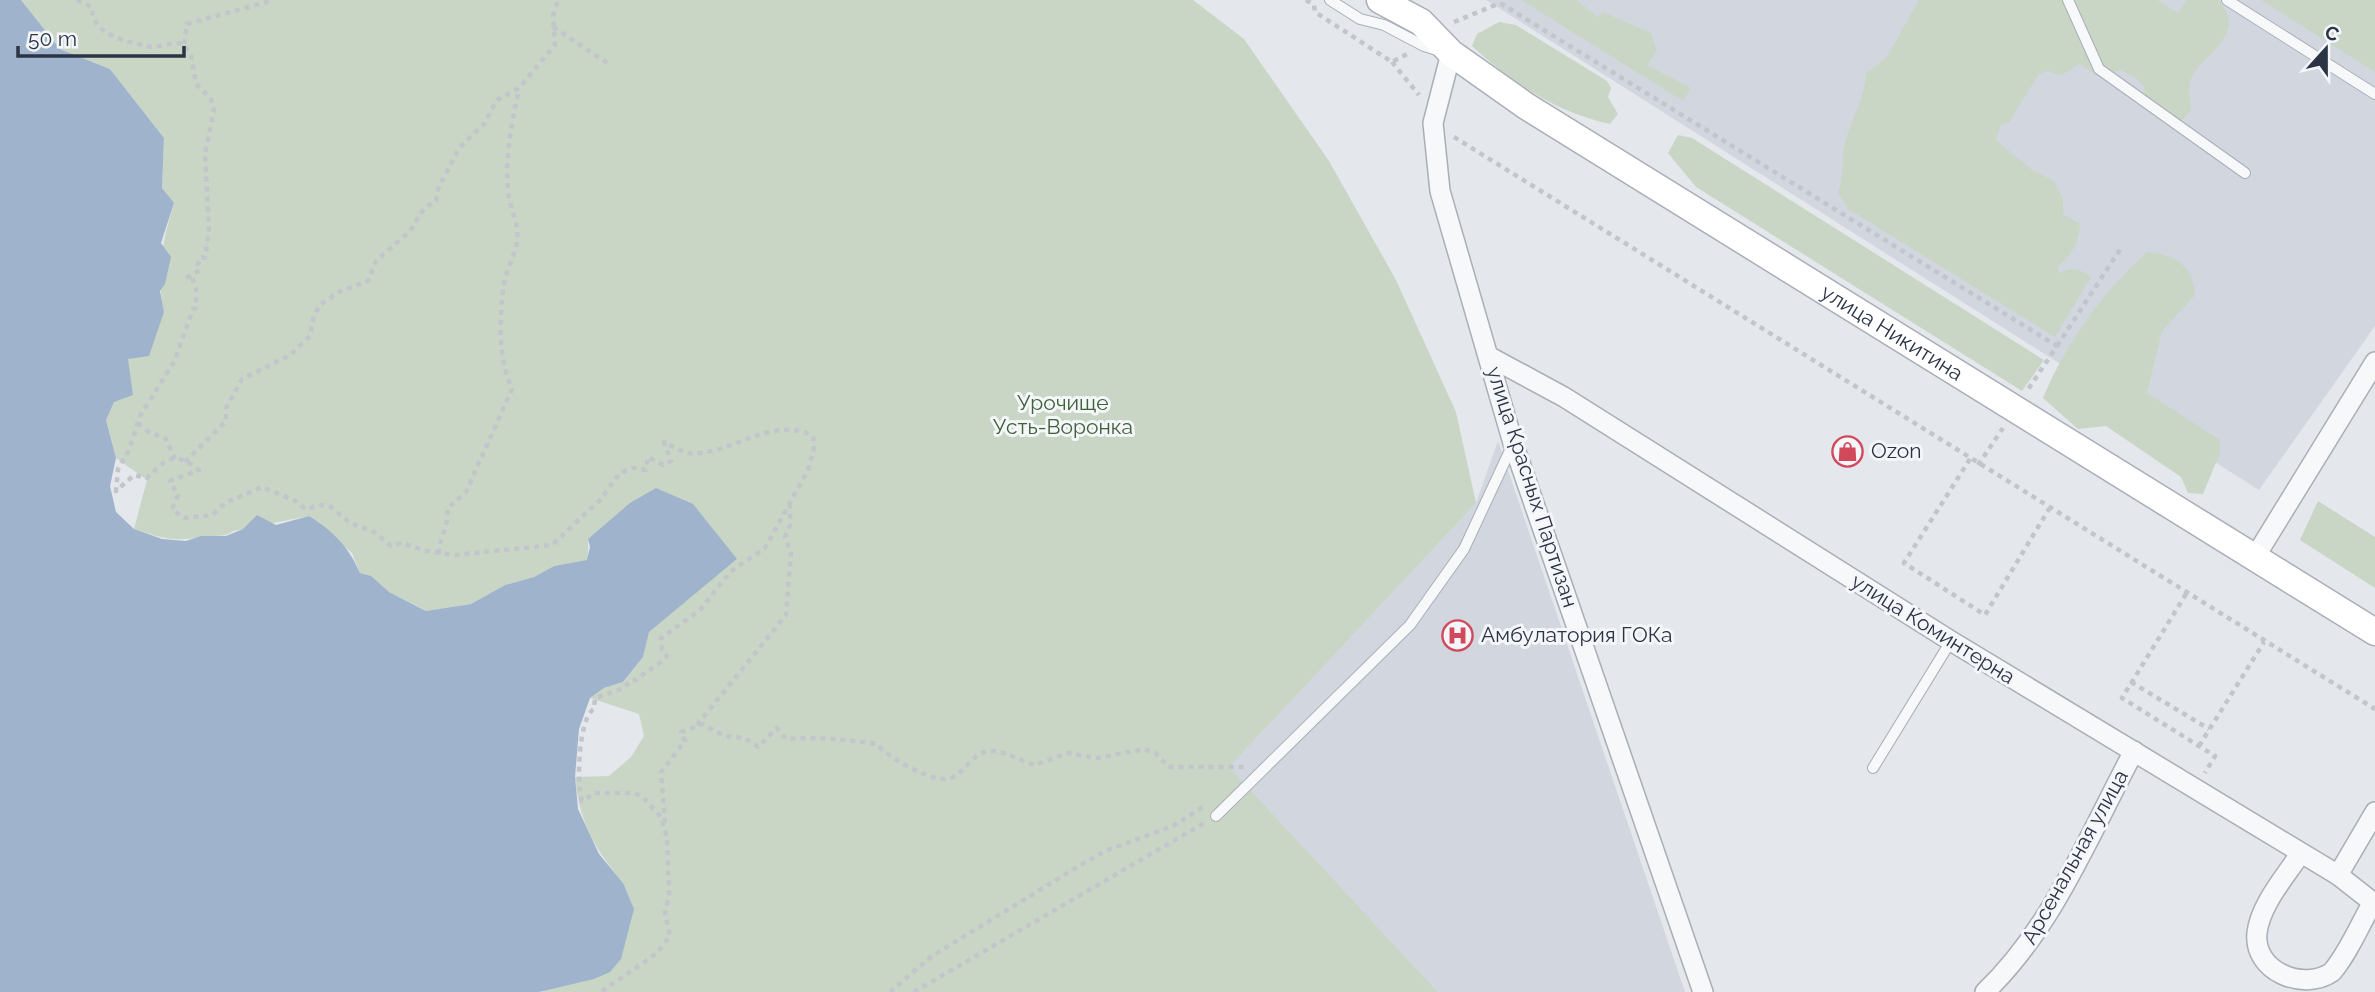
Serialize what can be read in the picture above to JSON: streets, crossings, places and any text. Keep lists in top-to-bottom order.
{
  "streets": {
    "main road": ["улица Никитина"],
    "street": ["улица Красных Партизан", "улица Коминтерна", "Арсенальная улица"]
  },
  "crossings": [
    ["улица Никитина", "улица Красных Партизан"],
    ["улица Красных Партизан", "улица Коминтерна"],
    ["улица Коминтерна", "Арсенальная улица"]
  ],
  "parks": ["Урочище Усть-Воронка"],
  "places": {
    "shop": ["Ozon"],
    "hospital": ["Амбулатория ГОКа"]
  },
  "scale_bar": "50 m",
  "north": "top"
}
